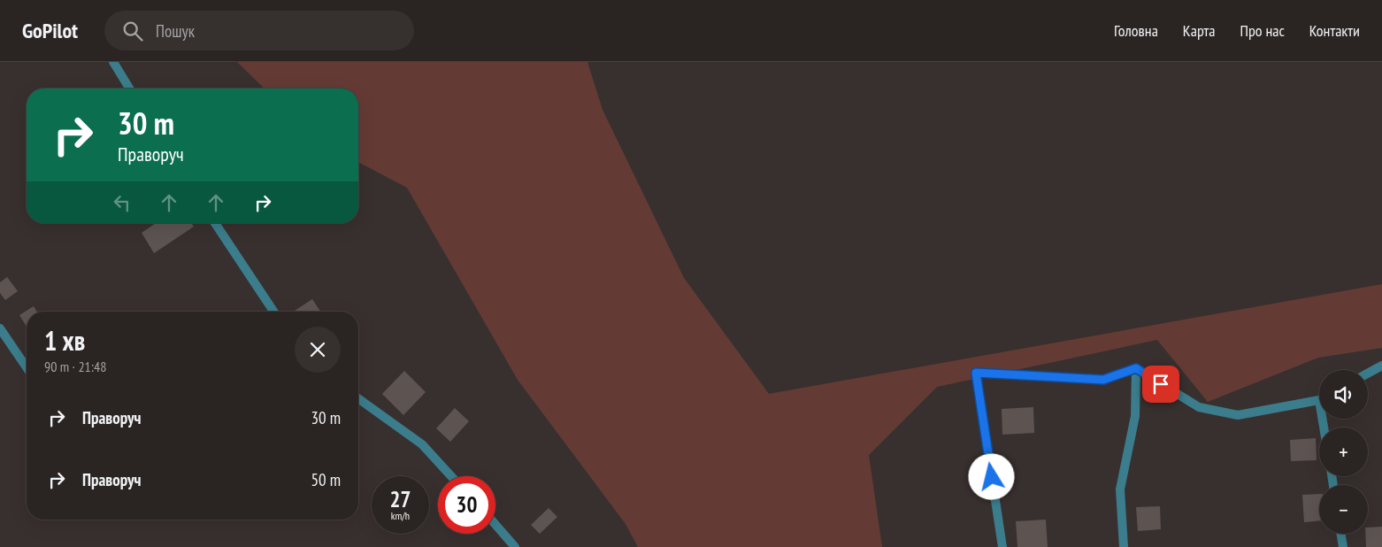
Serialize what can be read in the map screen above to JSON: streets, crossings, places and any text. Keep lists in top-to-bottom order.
{
  "page": {
    "header": "GoPilot",
    "search": "Пошук",
    "nav": [
      "Головна",
      "Карта",
      "Про нас",
      "Контакти"
    ],
    "turn": ["30 m", "Праворуч"],
    "heading": ["1 хв", "90 m · 21:48"],
    "map_buttons": ["+", "−"],
    "list": [
      {
        "name": "Праворуч",
        "value": "30 m"
      },
      {
        "name": "Праворуч",
        "value": "50 m"
      }
    ],
    "speed": "27 km/h",
    "limit": "30"
  }
}
